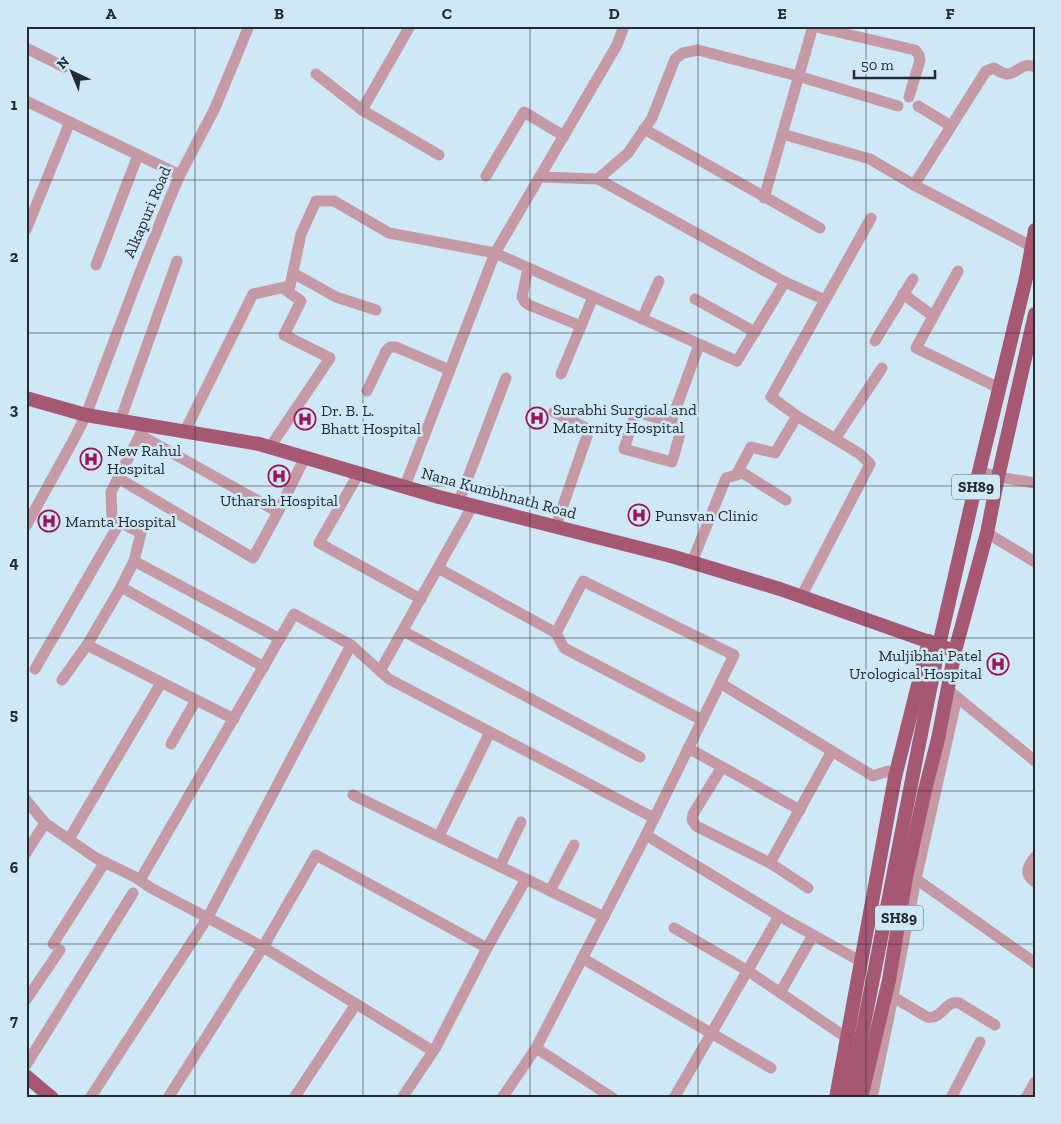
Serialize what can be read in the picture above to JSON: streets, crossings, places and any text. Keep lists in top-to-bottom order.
{
  "streets": {
    "main road": ["SH89", "Nana Kumbhnath Road"],
    "street": ["Alkapuri Road"]
  },
  "crossings": [
    ["Alkapuri Road", "Nana Kumbhnath Road"],
    ["SH89", "Nana Kumbhnath Road"]
  ],
  "places": {
    "hospital": [
      "Surabhi Surgical and Maternity Hospital",
      "Dr. B. L. Bhatt Hospital",
      "New Rahul Hospital",
      "Utharsh Hospital",
      "Punsvan Clinic",
      "Mamta Hospital",
      "Muljibhai Patel Urological Hospital"
    ]
  },
  "scale_bar": "50 m",
  "north": "top left",
  "grid": {
    "columns": [
      "A",
      "B",
      "C",
      "D",
      "E",
      "F"
    ],
    "rows": [
      "1",
      "2",
      "3",
      "4",
      "5",
      "6",
      "7"
    ]
  }
}
